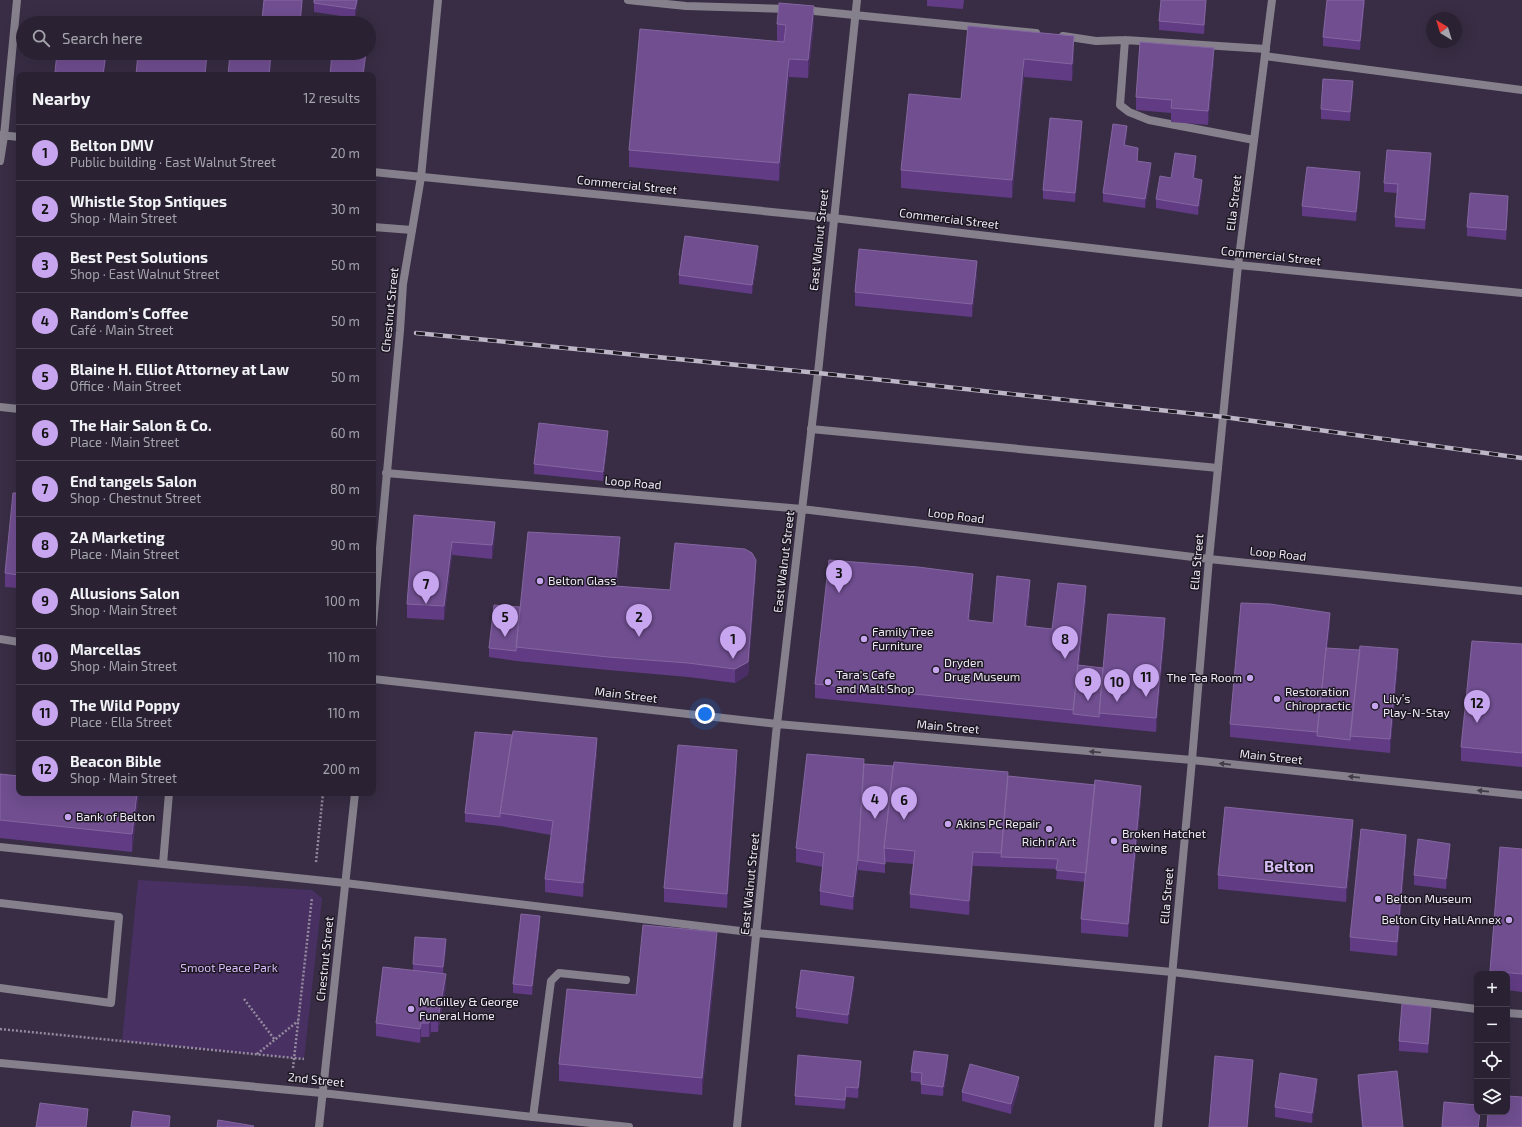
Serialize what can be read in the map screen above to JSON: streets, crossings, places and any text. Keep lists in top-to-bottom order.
{
  "streets": {
    "street": [
      "Commercial Street",
      "Ella Street",
      "East Walnut Street",
      "Chestnut Street",
      "Loop Road",
      "Main Street",
      "2nd Street"
    ]
  },
  "crossings": [
    ["Commercial Street", "Ella Street"],
    ["Commercial Street", "East Walnut Street"],
    ["Commercial Street", "Chestnut Street"],
    ["Ella Street", "Loop Road"],
    ["Ella Street", "Main Street"],
    ["East Walnut Street", "Loop Road"],
    ["East Walnut Street", "Main Street"],
    ["Chestnut Street", "Loop Road"],
    ["Chestnut Street", "2nd Street"]
  ],
  "one_way": ["Main Street"],
  "districts": ["Belton"],
  "parks": ["Smoot Peace Park"],
  "places": [
    "Belton Glass",
    "Family Tree Furniture",
    "Dryden Drug Museum",
    "The Tea Room",
    "Tara's Cafe and Malt Shop",
    "Restoration Chiropractic",
    "Lily’s Play-N-Stay",
    "Bank of Belton",
    "Akins PC Repair",
    "Rich n' Art",
    "Broken Hatchet Brewing",
    "Belton Museum",
    "Belton City Hall Annex",
    "McGilley & George Funeral Home"
  ],
  "north": "top left",
  "page": {
    "search": "Search here",
    "heading": ["Nearby", "12 results"],
    "list": [
      {
        "mark": "1",
        "name": "Belton DMV",
        "note": "Public building · East Walnut Street",
        "value": "20 m"
      },
      {
        "mark": "2",
        "name": "Whistle Stop Sntiques",
        "note": "Shop · Main Street",
        "value": "30 m"
      },
      {
        "mark": "3",
        "name": "Best Pest Solutions",
        "note": "Shop · East Walnut Street",
        "value": "50 m"
      },
      {
        "mark": "4",
        "name": "Random's Coffee",
        "note": "Café · Main Street",
        "value": "50 m"
      },
      {
        "mark": "5",
        "name": "Blaine H. Elliot Attorney at Law",
        "note": "Office · Main Street",
        "value": "50 m"
      },
      {
        "mark": "6",
        "name": "The Hair Salon & Co.",
        "note": "Place · Main Street",
        "value": "60 m"
      },
      {
        "mark": "7",
        "name": "End tangels Salon",
        "note": "Shop · Chestnut Street",
        "value": "80 m"
      },
      {
        "mark": "8",
        "name": "2A Marketing",
        "note": "Place · Main Street",
        "value": "90 m"
      },
      {
        "mark": "9",
        "name": "Allusions Salon",
        "note": "Shop · Main Street",
        "value": "100 m"
      },
      {
        "mark": "10",
        "name": "Marcellas",
        "note": "Shop · Main Street",
        "value": "110 m"
      },
      {
        "mark": "11",
        "name": "The Wild Poppy",
        "note": "Place · Ella Street",
        "value": "110 m"
      },
      {
        "mark": "12",
        "name": "Beacon Bible",
        "note": "Shop · Main Street",
        "value": "200 m"
      }
    ],
    "pins": [
      "3",
      "7",
      "2",
      "5",
      "1",
      "8",
      "11",
      "9",
      "10",
      "12",
      "4",
      "6"
    ],
    "map_buttons": ["+", "−"]
  }
}
